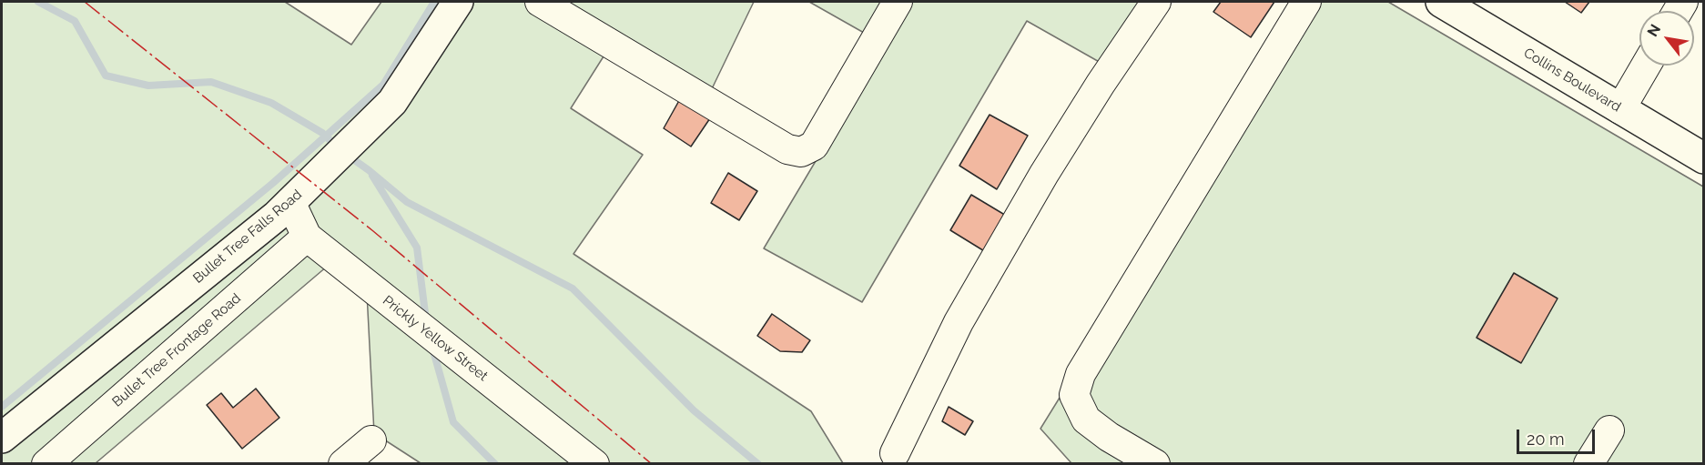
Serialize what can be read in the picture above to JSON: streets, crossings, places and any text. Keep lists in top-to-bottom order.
{
  "streets": {
    "main road": ["Collins Boulevard", "Bullet Tree Falls Road"],
    "street": ["Prickly Yellow Street", "Bullet Tree Frontage Road"]
  },
  "crossings": [
    ["Bullet Tree Falls Road", "Prickly Yellow Street"],
    ["Prickly Yellow Street", "Bullet Tree Frontage Road"]
  ],
  "scale_bar": "20 m",
  "north": "top left"
}
